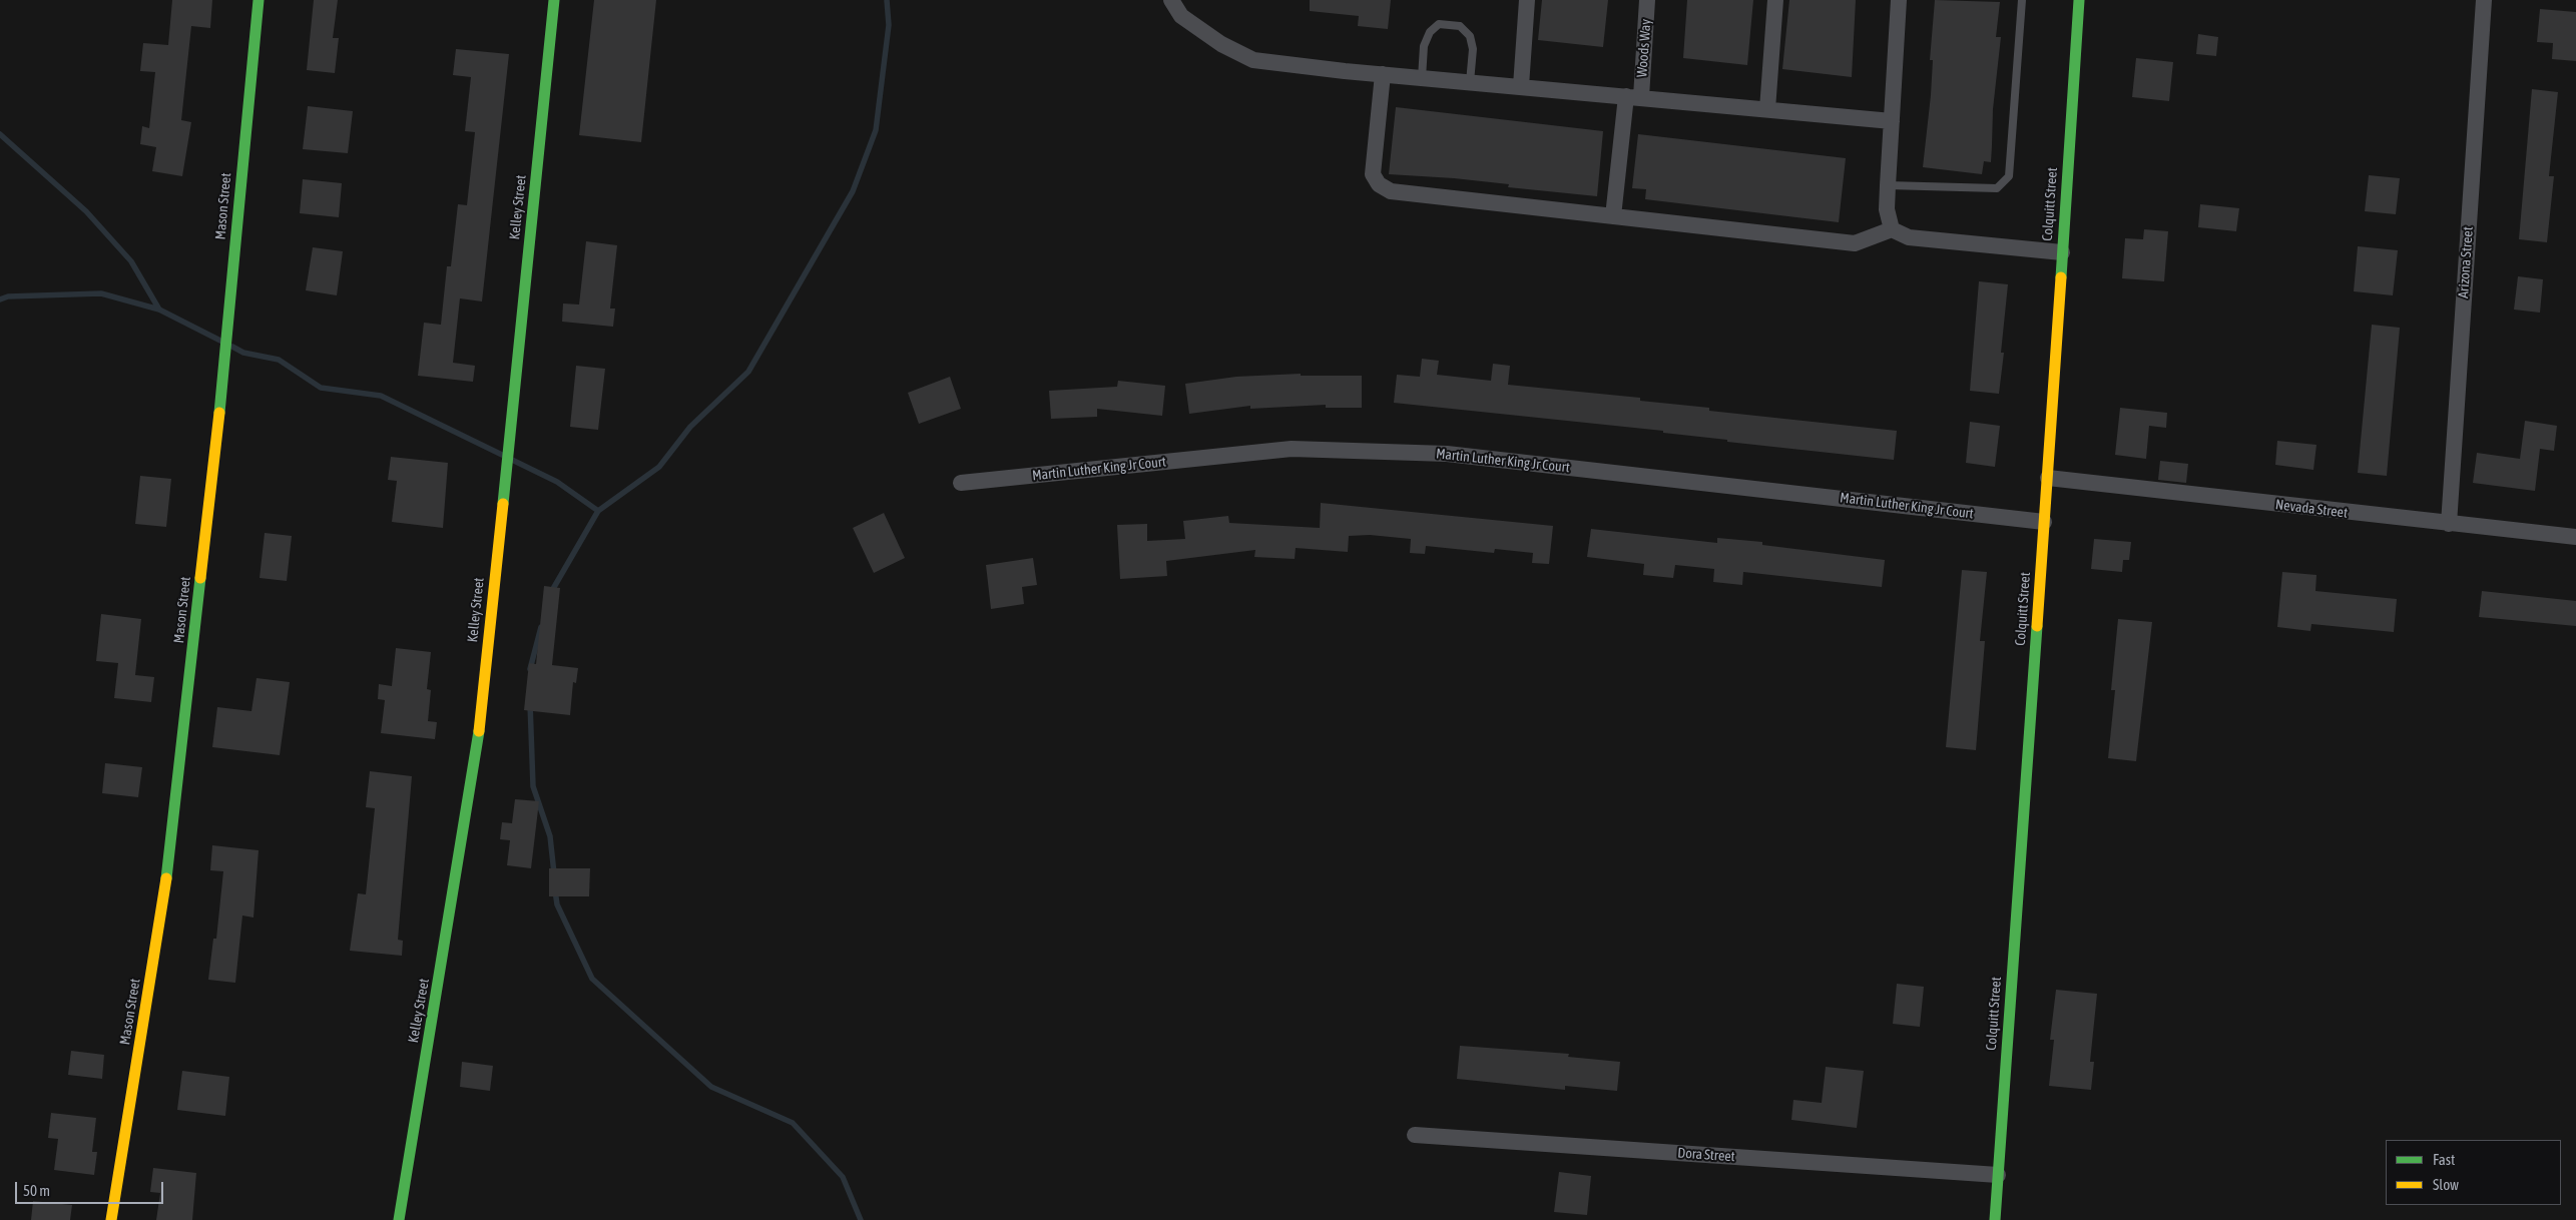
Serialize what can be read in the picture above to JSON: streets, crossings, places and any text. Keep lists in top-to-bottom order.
{
  "streets": {
    "street": [
      "Woods Way",
      "Colquitt Street",
      "Mason Street",
      "Kelley Street",
      "Arizona Street",
      "Martin Luther King Jr Court",
      "Nevada Street",
      "Dora Street"
    ]
  },
  "crossings": [
    ["Colquitt Street", "Martin Luther King Jr Court"],
    ["Colquitt Street", "Nevada Street"],
    ["Colquitt Street", "Dora Street"],
    ["Arizona Street", "Nevada Street"]
  ],
  "legend": ["Fast", "Slow"],
  "scale_bar": "50 m"
}
